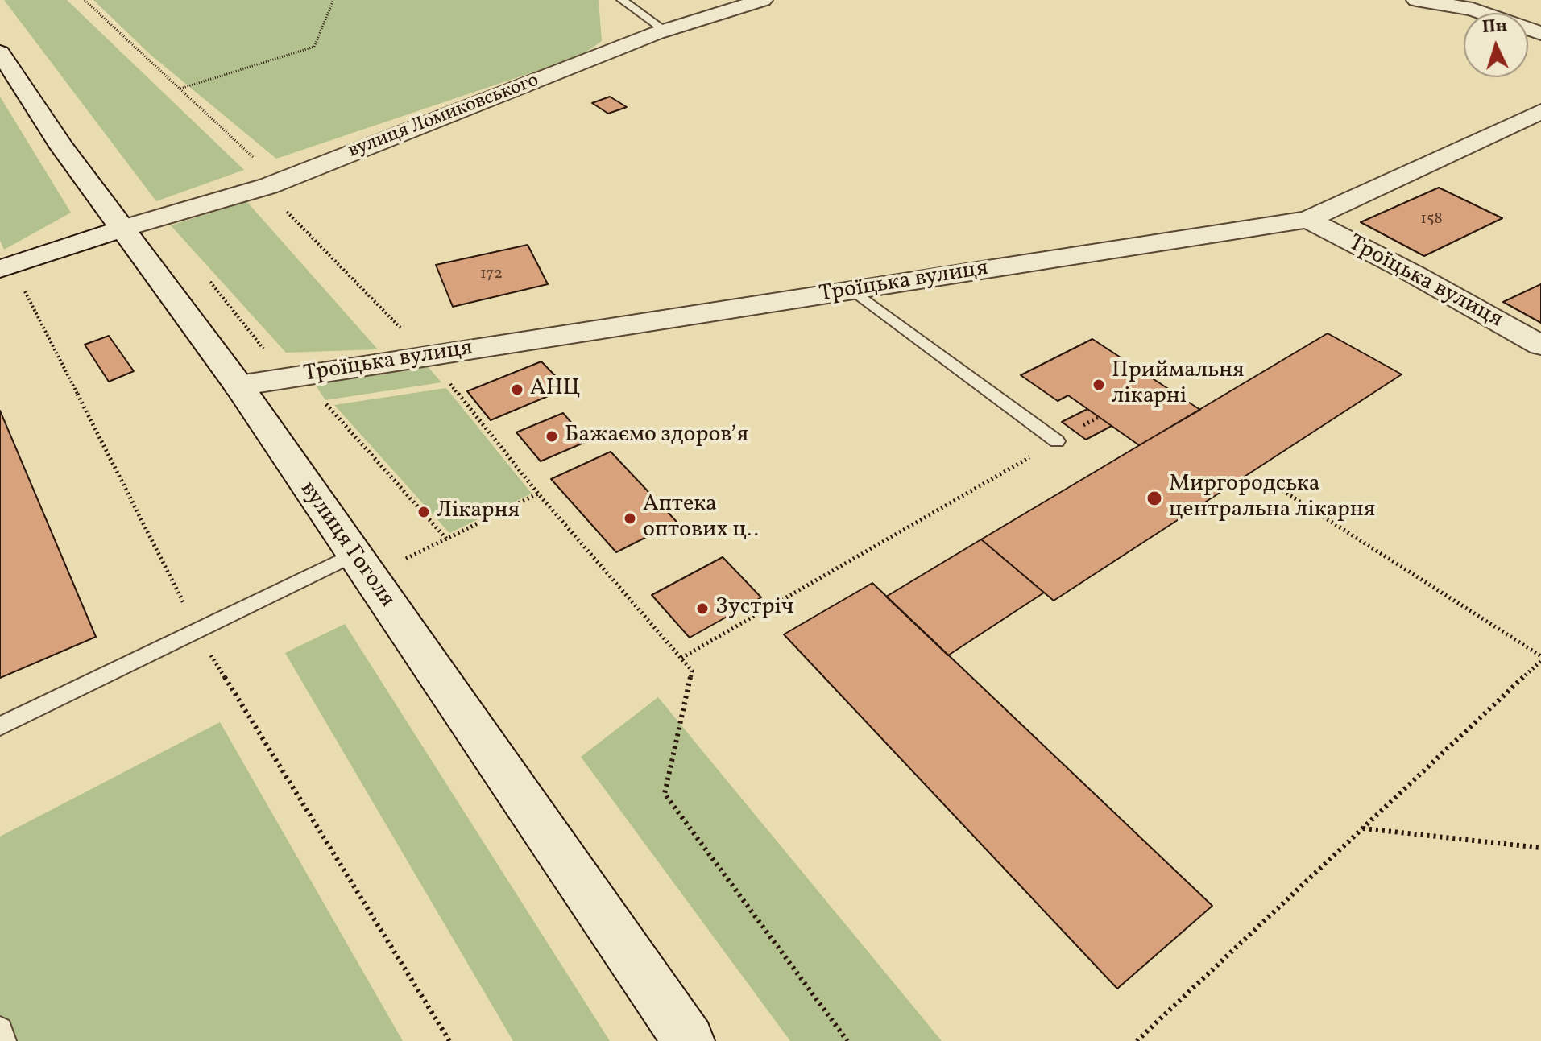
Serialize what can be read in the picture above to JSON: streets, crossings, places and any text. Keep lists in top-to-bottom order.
{
  "streets": {
    "street": ["вулиця Ломиковського", "Троїцька вулиця", "вулиця Гоголя"]
  },
  "crossings": [
    ["вулиця Ломиковського", "вулиця Гоголя"],
    ["Троїцька вулиця", "вулиця Гоголя"]
  ],
  "places": [
    "Приймальня лікарні",
    "АНЦ",
    "Бажаємо здоровʼя",
    "Миргородська центральна лікарня",
    "Лікарня",
    "Аптека оптових ц‥",
    "Зустріч"
  ],
  "house_numbers": ["158", "172"],
  "north": "top"
}
